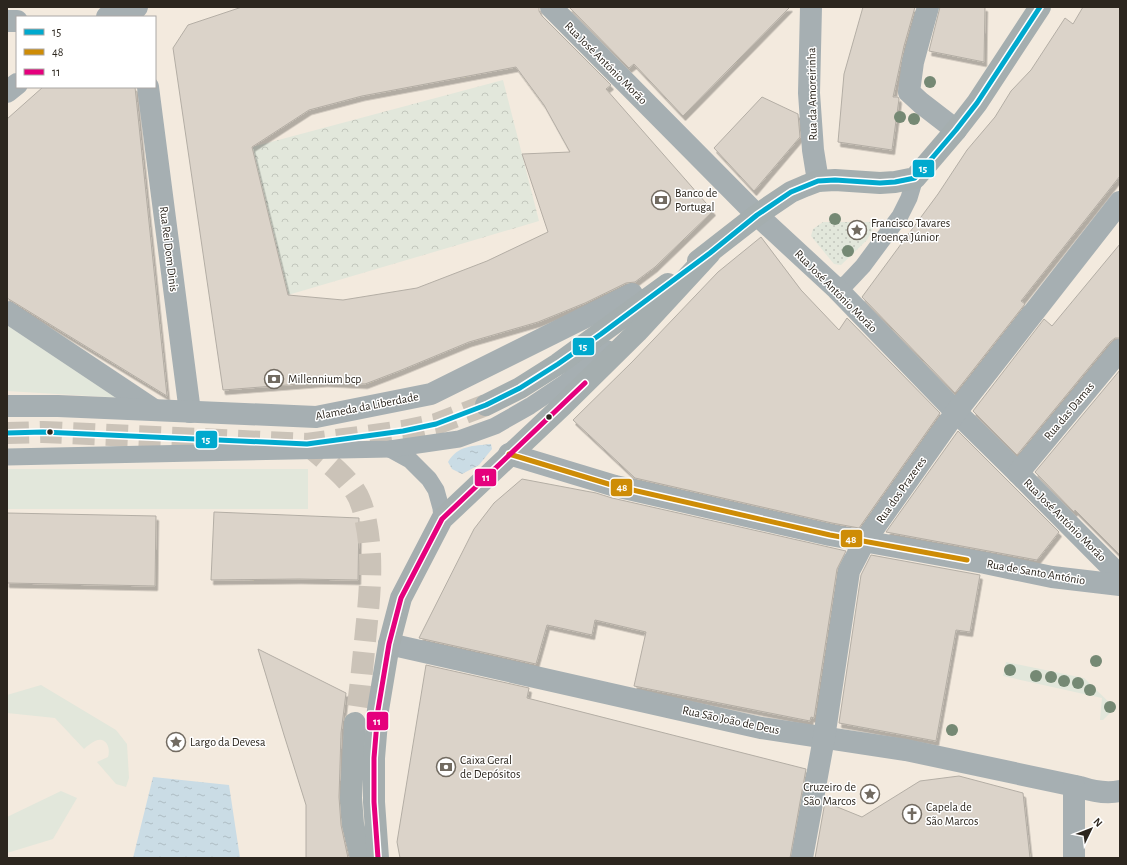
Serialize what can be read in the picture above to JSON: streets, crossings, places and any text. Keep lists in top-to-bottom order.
{
  "streets": {
    "street": [
      "Rua José António Morão",
      "Rua da Amoreirinha",
      "Rua Rei Dom Dinis",
      "Alameda da Liberdade",
      "Rua das Damas",
      "Rua dos Prazeres",
      "Rua de Santo António",
      "Rua São João de Deus"
    ]
  },
  "crossings": [
    ["Rua José António Morão", "Rua das Damas"],
    ["Rua José António Morão", "Rua dos Prazeres"],
    ["Rua Rei Dom Dinis", "Alameda da Liberdade"],
    ["Rua dos Prazeres", "Rua de Santo António"],
    ["Rua dos Prazeres", "Rua São João de Deus"]
  ],
  "places": {
    "bank": ["Banco de Portugal", "Millennium bcp", "Caixa Geral de Depósitos"],
    "place": ["Francisco Tavares Proença Júnior", "Largo da Devesa", "Cruzeiro de São Marcos"],
    "church": ["Capela de São Marcos"]
  },
  "lines": ["transit line 15", "transit line 11", "transit line 48"],
  "legend": ["15", "48", "11"],
  "north": "top right"
}
